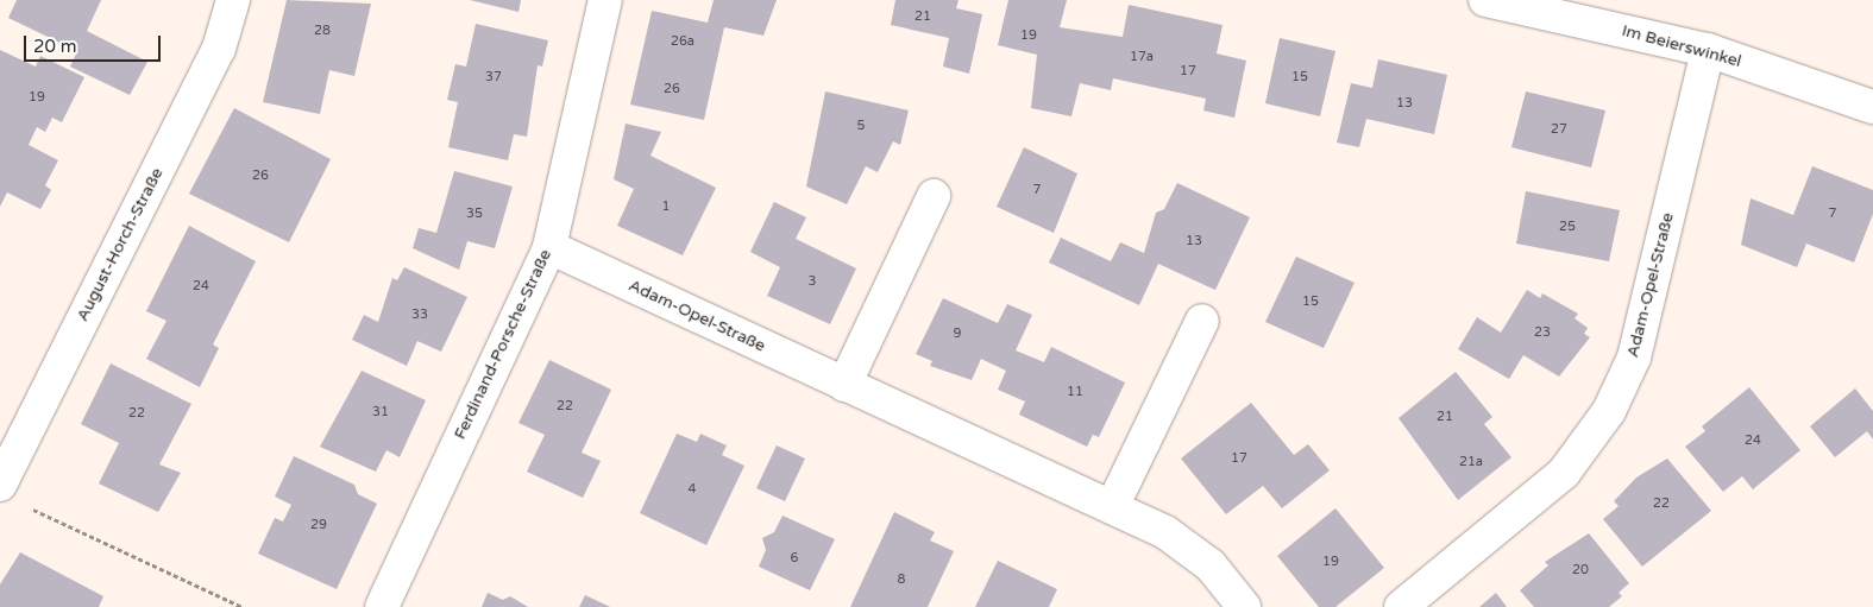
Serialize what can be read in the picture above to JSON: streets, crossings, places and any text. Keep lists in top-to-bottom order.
{
  "streets": {
    "street": [
      "Im Beierswinkel",
      "August-Horch-Straße",
      "Adam-Opel-Straße",
      "Ferdinand-Porsche-Straße"
    ]
  },
  "crossings": [
    ["Im Beierswinkel", "Adam-Opel-Straße"],
    ["Adam-Opel-Straße", "Ferdinand-Porsche-Straße"]
  ],
  "house_numbers": [
    "21",
    "28",
    "19",
    "26a",
    "17a",
    "17",
    "37",
    "15",
    "26",
    "19",
    "13",
    "5",
    "27",
    "26",
    "7",
    "1",
    "35",
    "7",
    "25",
    "13",
    "3",
    "24",
    "15",
    "33",
    "23",
    "9",
    "11",
    "22",
    "31",
    "22",
    "21",
    "24",
    "17",
    "21a",
    "4",
    "22",
    "29",
    "6",
    "19",
    "20",
    "8"
  ],
  "scale_bar": "20 m"
}
